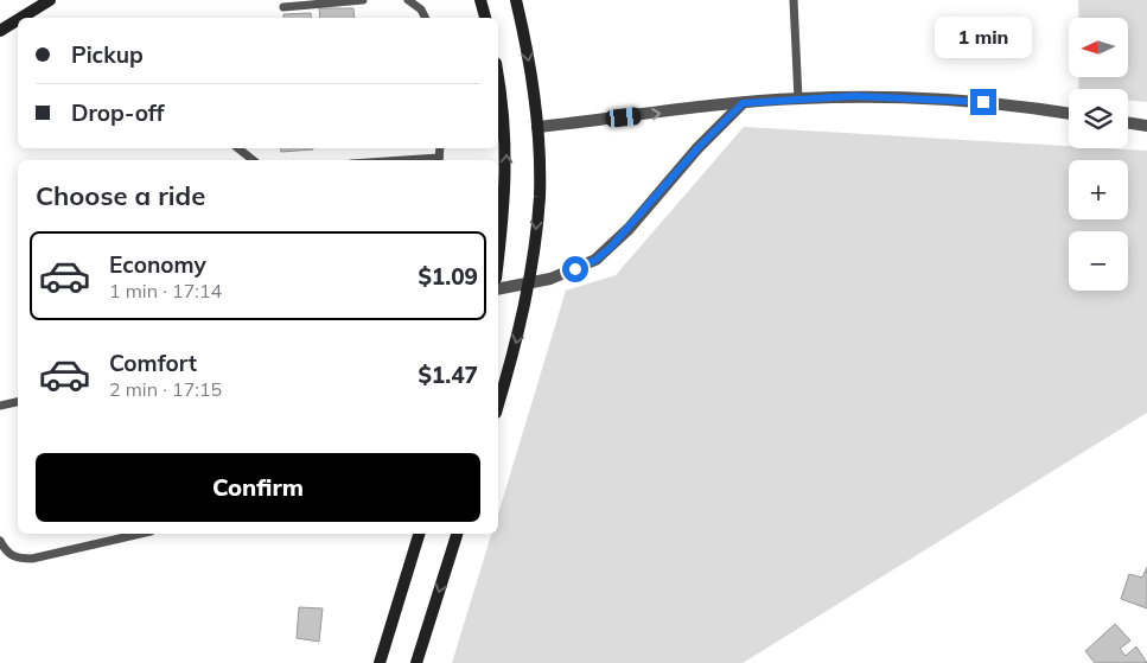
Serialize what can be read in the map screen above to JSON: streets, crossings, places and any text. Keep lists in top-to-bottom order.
{
  "north": "left",
  "page": {
    "bubble": "1 min",
    "map_buttons": ["+", "−"],
    "banner": ["Pickup", "Drop-off"],
    "heading": "Choose a ride",
    "list": [
      {
        "name": "Economy",
        "note": "1 min · 17:14",
        "value": "$1.09"
      },
      {
        "name": "Comfort",
        "note": "2 min · 17:15",
        "value": "$1.47"
      }
    ],
    "buttons": "Confirm"
  }
}
